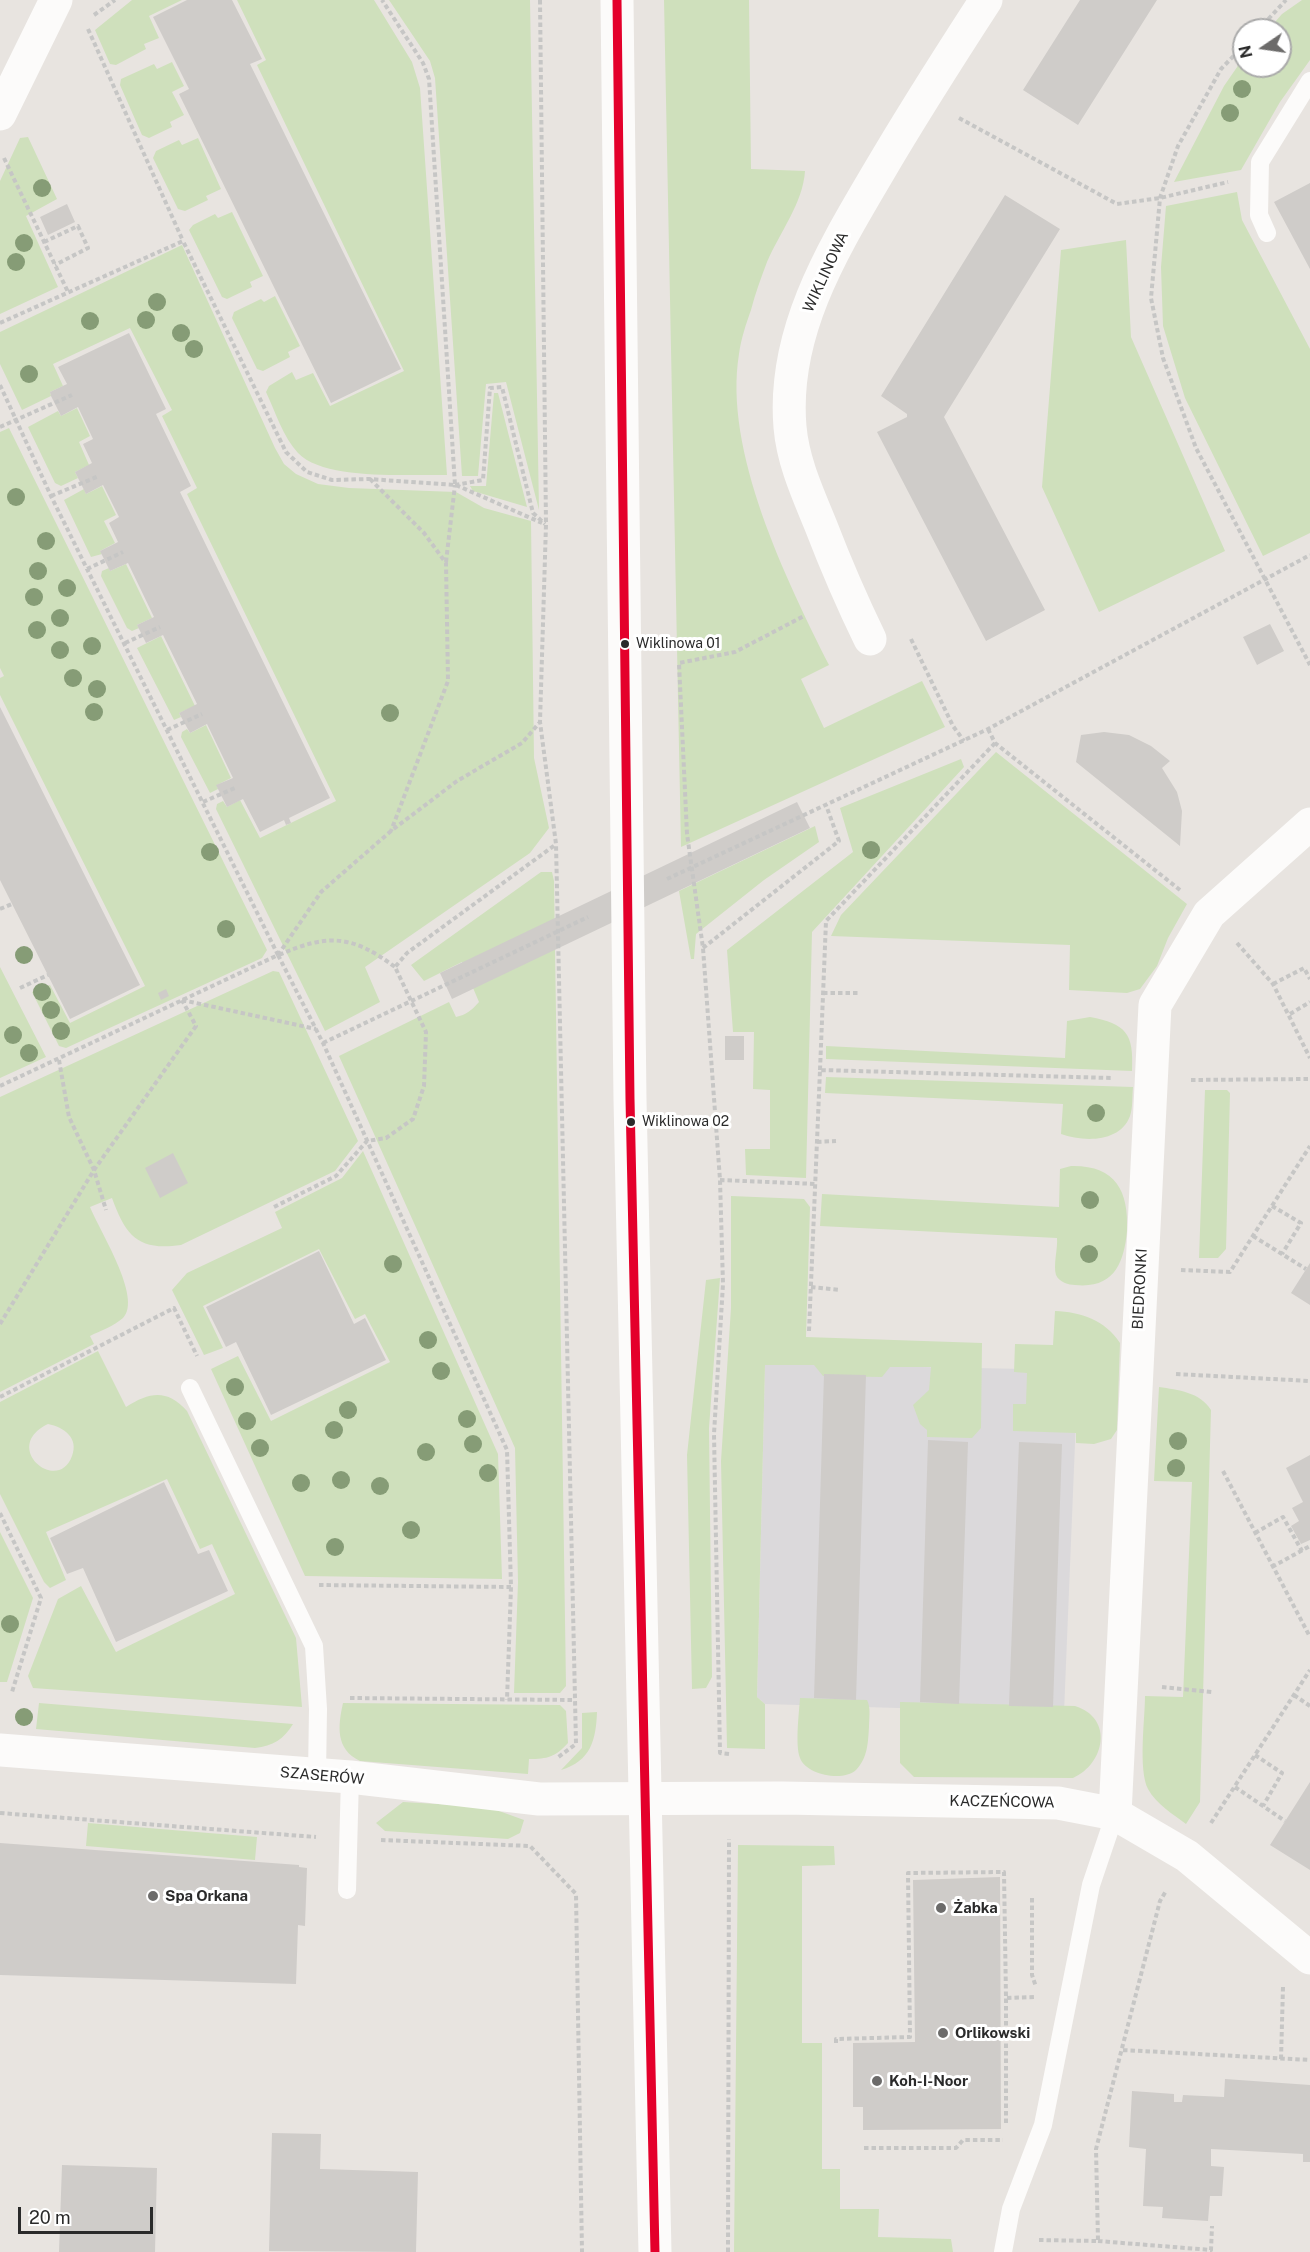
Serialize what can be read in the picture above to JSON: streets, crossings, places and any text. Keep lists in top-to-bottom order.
{
  "streets": {
    "street": [
      "WIKLINOWA",
      "BIEDRONKI",
      "SZASERÓW",
      "KACZEŃCOWA"
    ]
  },
  "crossings": [
    ["BIEDRONKI", "KACZEŃCOWA"],
    ["SZASERÓW", "KACZEŃCOWA"]
  ],
  "places": [
    "Wiklinowa 01",
    "Wiklinowa 02",
    "Spa Orkana",
    "Żabka",
    "Orlikowski",
    "Koh-I-Noor"
  ],
  "scale_bar": "20 m",
  "north": "left"
}
